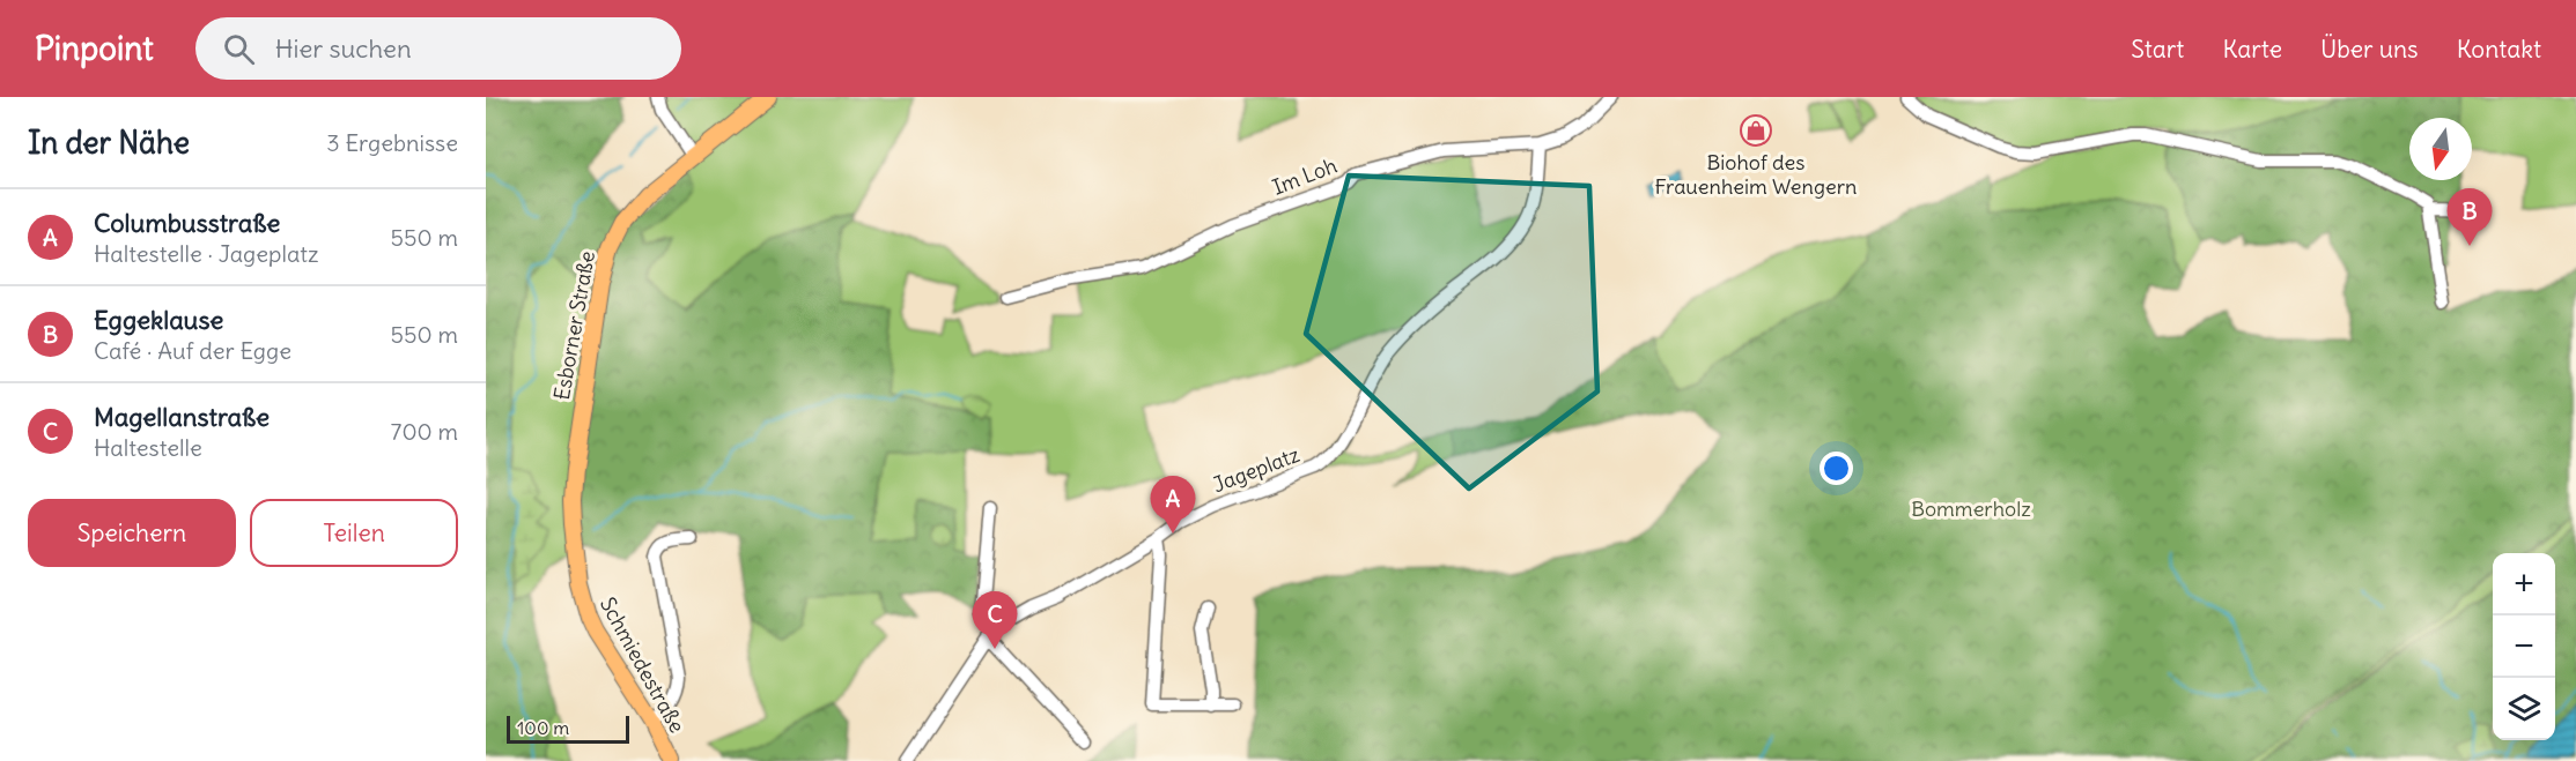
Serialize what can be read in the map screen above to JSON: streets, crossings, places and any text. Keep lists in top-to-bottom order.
{
  "streets": {
    "main road": ["Esborner Straße", "Schmiedestraße"],
    "street": ["Im Loh", "Jageplatz"]
  },
  "crossings": [
    ["Im Loh", "Jageplatz"],
    ["Esborner Straße", "Schmiedestraße"]
  ],
  "parks": ["Bommerholz"],
  "places": {
    "shop": ["Biohof des Frauenheim Wengern"]
  },
  "scale_bar": "100 m",
  "north": "bottom",
  "page": {
    "header": "Pinpoint",
    "search": "Hier suchen",
    "nav": [
      "Start",
      "Karte",
      "Über uns",
      "Kontakt"
    ],
    "heading": ["In der Nähe", "3 Ergebnisse"],
    "list": [
      {
        "mark": "A",
        "name": "Columbusstraße",
        "note": "Haltestelle · Jageplatz",
        "value": "550 m"
      },
      {
        "mark": "B",
        "name": "Eggeklause",
        "note": "Café · Auf der Egge",
        "value": "550 m"
      },
      {
        "mark": "C",
        "name": "Magellanstraße",
        "note": "Haltestelle",
        "value": "700 m"
      }
    ],
    "pins": ["B", "A", "C"],
    "buttons": ["Speichern", "Teilen"],
    "map_buttons": ["+", "−"],
    "scale": "100 m"
  }
}
